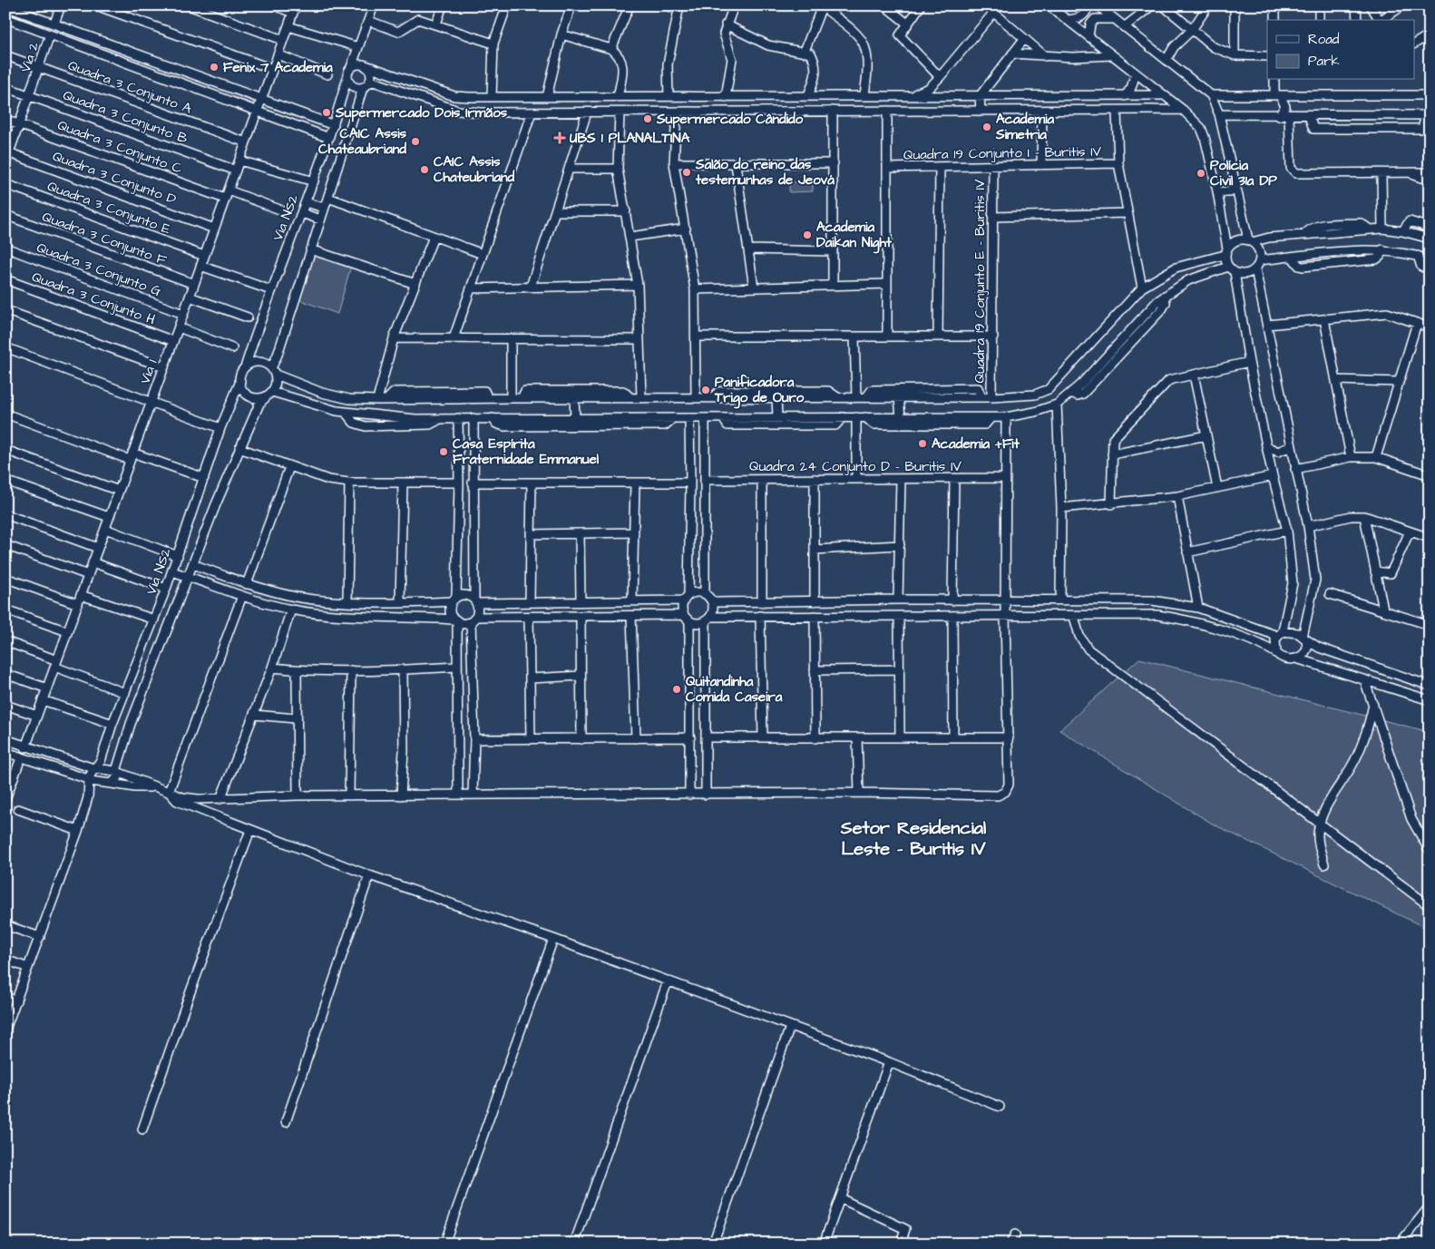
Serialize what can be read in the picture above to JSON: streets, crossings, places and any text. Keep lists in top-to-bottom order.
{
  "streets": {
    "street": [
      "Via 2",
      "Quadra 3 Conjunto A",
      "Quadra 3 Conjunto B",
      "Quadra 3 Conjunto C",
      "Quadra 19 Conjunto I - Buritis IV",
      "Quadra 3 Conjunto D",
      "Quadra 3 Conjunto E",
      "Via NS2",
      "Quadra 3 Conjunto F",
      "Quadra 3 Conjunto G",
      "Quadra 19 Conjunto E - Buritis IV",
      "Quadra 3 Conjunto H",
      "Via 1",
      "Quadra 24 Conjunto D - Buritis IV"
    ]
  },
  "crossings": [
    ["Via 2", "Quadra 3 Conjunto A"],
    ["Via 2", "Quadra 3 Conjunto B"],
    ["Via 2", "Quadra 3 Conjunto C"],
    ["Via 2", "Quadra 3 Conjunto D"],
    ["Quadra 3 Conjunto A", "Via 1"],
    ["Quadra 3 Conjunto B", "Via 1"],
    ["Quadra 3 Conjunto C", "Via 1"],
    ["Quadra 19 Conjunto I - Buritis IV", "Quadra 19 Conjunto E - Buritis IV"],
    ["Quadra 3 Conjunto D", "Via 1"],
    ["Quadra 3 Conjunto E", "Via 1"],
    ["Quadra 3 Conjunto F", "Via 1"],
    ["Quadra 3 Conjunto G", "Via 1"],
    ["Quadra 3 Conjunto H", "Via 1"]
  ],
  "districts": ["Setor Residencial Leste - Buritis IV"],
  "places": {
    "other": [
      "Fenix 7 Academia",
      "Supermercado Dois Irmãos",
      "Supermercado Cândido",
      "Academia Simetria",
      "CAIC Assis Chateaubriand",
      "CAIC Assis Chateubriand",
      "Salão do reino das testemunhas de Jeová",
      "Polícia Civil 31a DP",
      "Academia Daikan Night",
      "Panificadora Trigo de Ouro",
      "Academia +Fit",
      "Casa Espírita Fraternidade Emmanuel",
      "Quitandinha Comida Caseira"
    ],
    "health": ["UBS 1 PLANALTINA"]
  },
  "legend": ["Road", "Park"]
}
